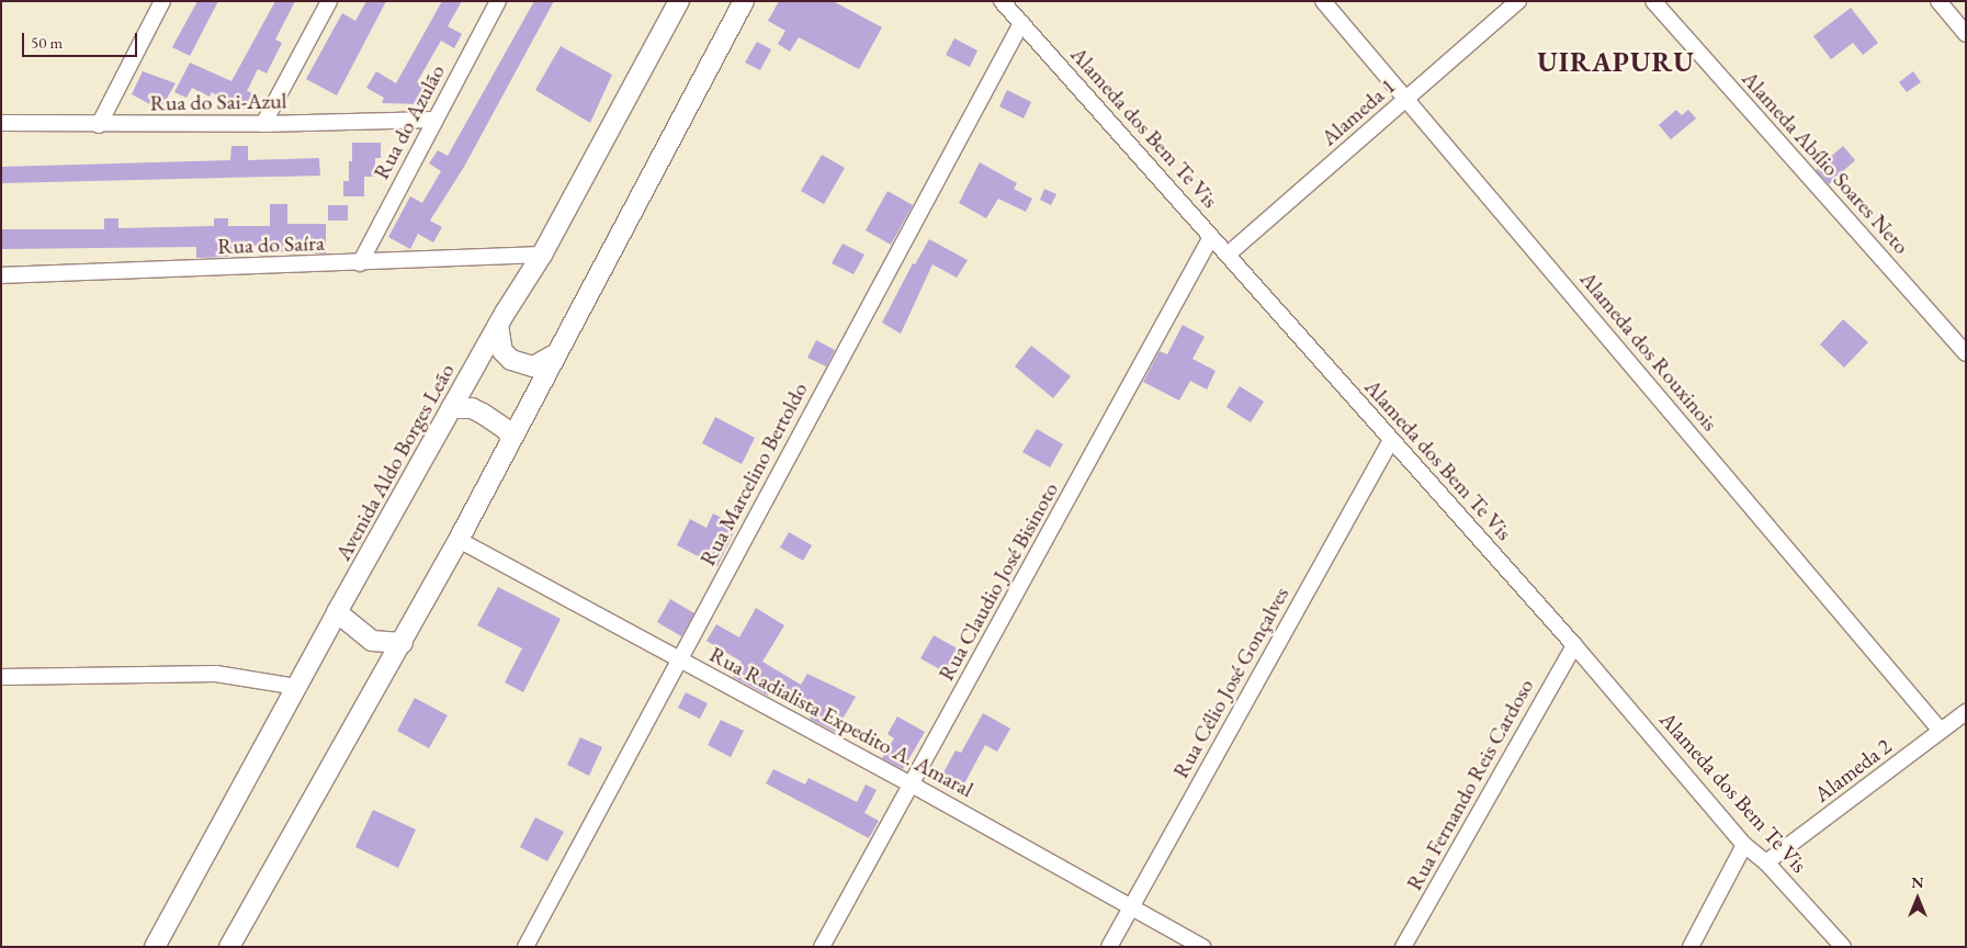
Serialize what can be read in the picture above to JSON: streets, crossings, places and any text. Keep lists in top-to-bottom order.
{
  "streets": {
    "street": [
      "Rua do Sai-Azul",
      "Alameda 1",
      "Rua do Azulão",
      "Alameda dos Bem Te Vis",
      "Alameda Abílio Soares Neto",
      "Rua do Saíra",
      "Alameda dos Rouxinois",
      "Avenida Aldo Borges Leão",
      "Rua Marcelino Bertoldo",
      "Rua Claudio José Bisinoto",
      "Rua Célio José Gonçalves",
      "Rua Radialista Expedito A. Amaral",
      "Alameda 2",
      "Rua Fernando Reis Cardoso"
    ]
  },
  "crossings": [
    ["Rua do Sai-Azul", "Rua do Azulão"],
    ["Alameda 1", "Alameda dos Bem Te Vis"],
    ["Alameda 1", "Alameda dos Rouxinois"],
    ["Rua do Azulão", "Rua do Saíra"],
    ["Alameda dos Bem Te Vis", "Rua Marcelino Bertoldo"],
    ["Alameda dos Bem Te Vis", "Rua Claudio José Bisinoto"],
    ["Alameda dos Bem Te Vis", "Rua Célio José Gonçalves"],
    ["Alameda dos Bem Te Vis", "Alameda 2"],
    ["Alameda dos Bem Te Vis", "Rua Fernando Reis Cardoso"],
    ["Rua do Saíra", "Avenida Aldo Borges Leão"],
    ["Alameda dos Rouxinois", "Alameda 2"],
    ["Rua Marcelino Bertoldo", "Rua Radialista Expedito A. Amaral"],
    ["Rua Claudio José Bisinoto", "Rua Radialista Expedito A. Amaral"],
    ["Rua Célio José Gonçalves", "Rua Radialista Expedito A. Amaral"]
  ],
  "districts": ["UIRAPURU"],
  "scale_bar": "50 m",
  "north": "top"
}
